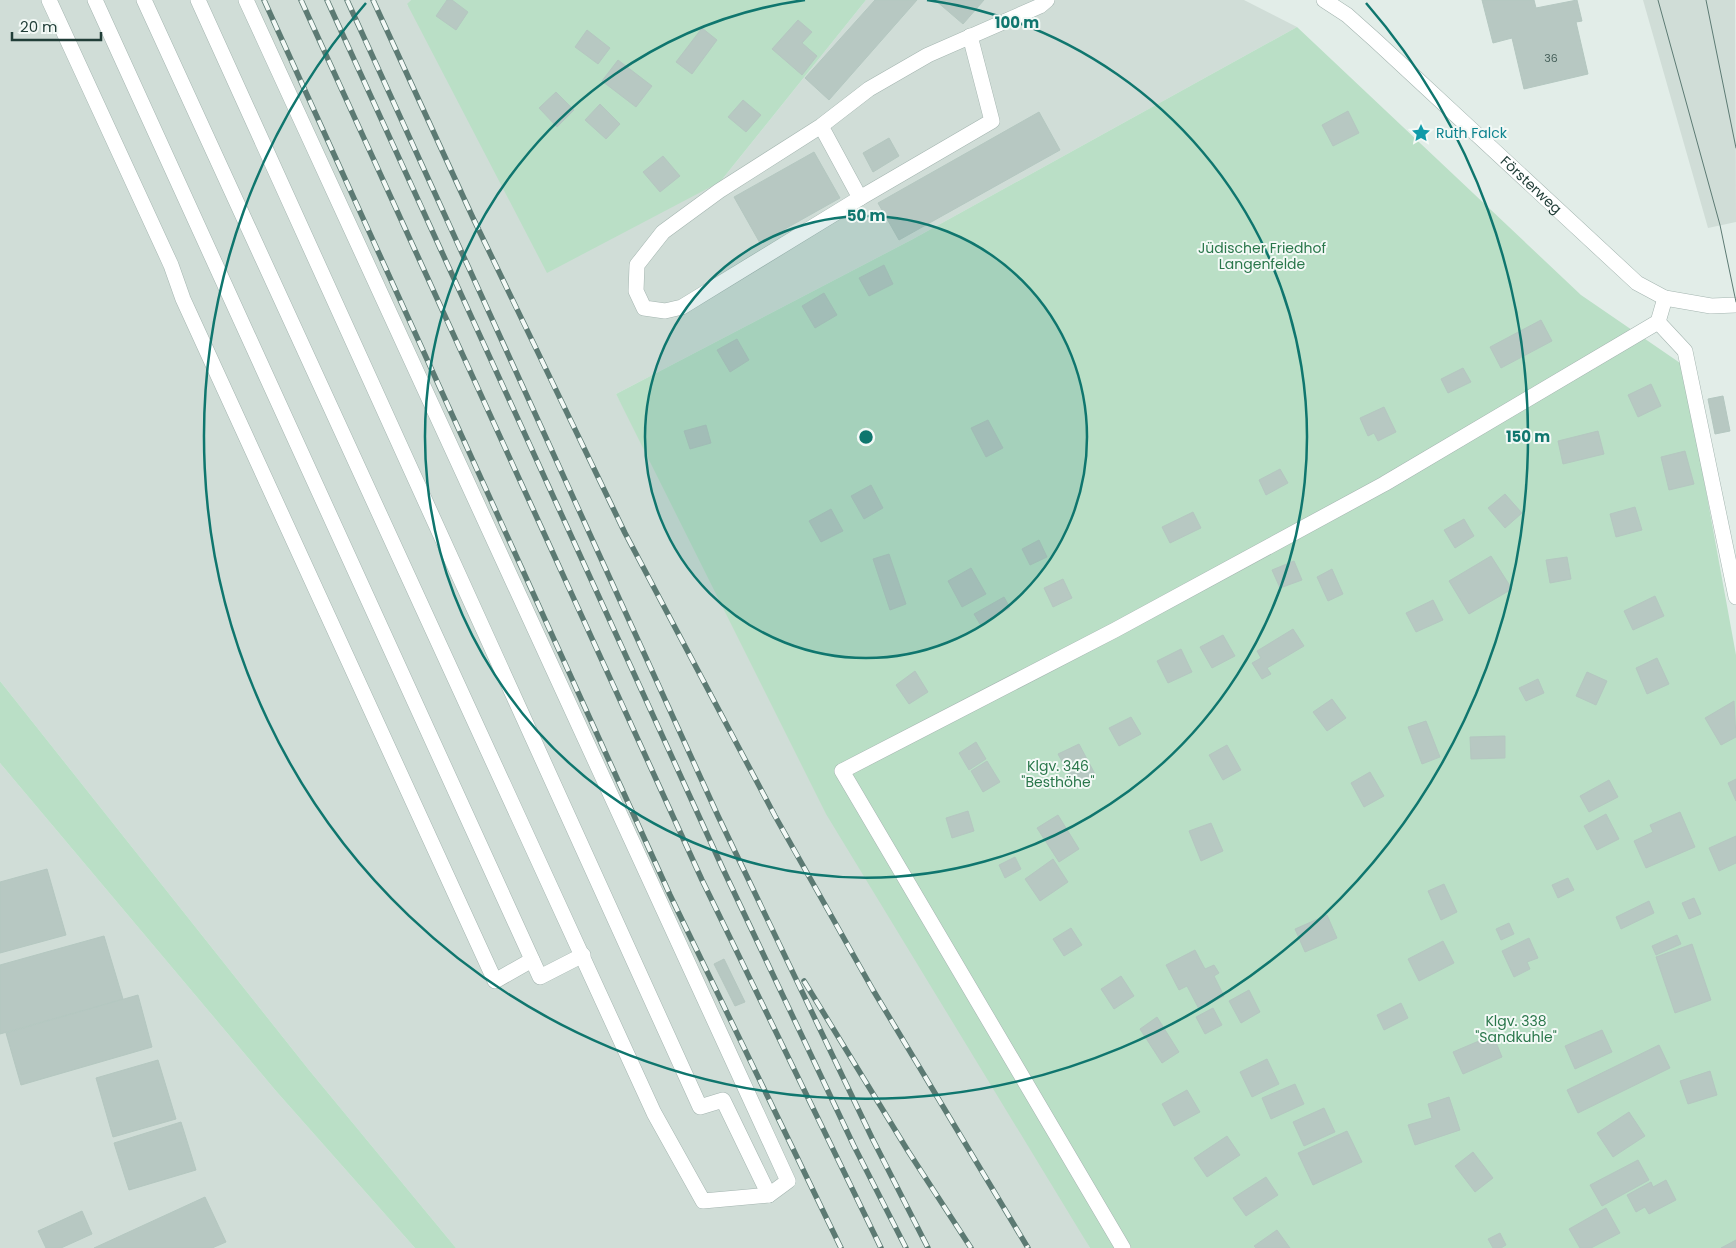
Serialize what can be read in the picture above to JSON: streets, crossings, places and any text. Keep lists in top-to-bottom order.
{
  "streets": {
    "street": ["Försterweg"]
  },
  "parks": ["Jüdischer Friedhof Langenfelde", "Klgv. 346 \"Besthöhe\"", "Klgv. 338 \"Sandkuhle\""],
  "places": {
    "place": ["Ruth Falck"]
  },
  "house_numbers": ["36"],
  "scale_bar": "20 m",
  "rings": ["100 m", "50 m", "150 m"]
}
